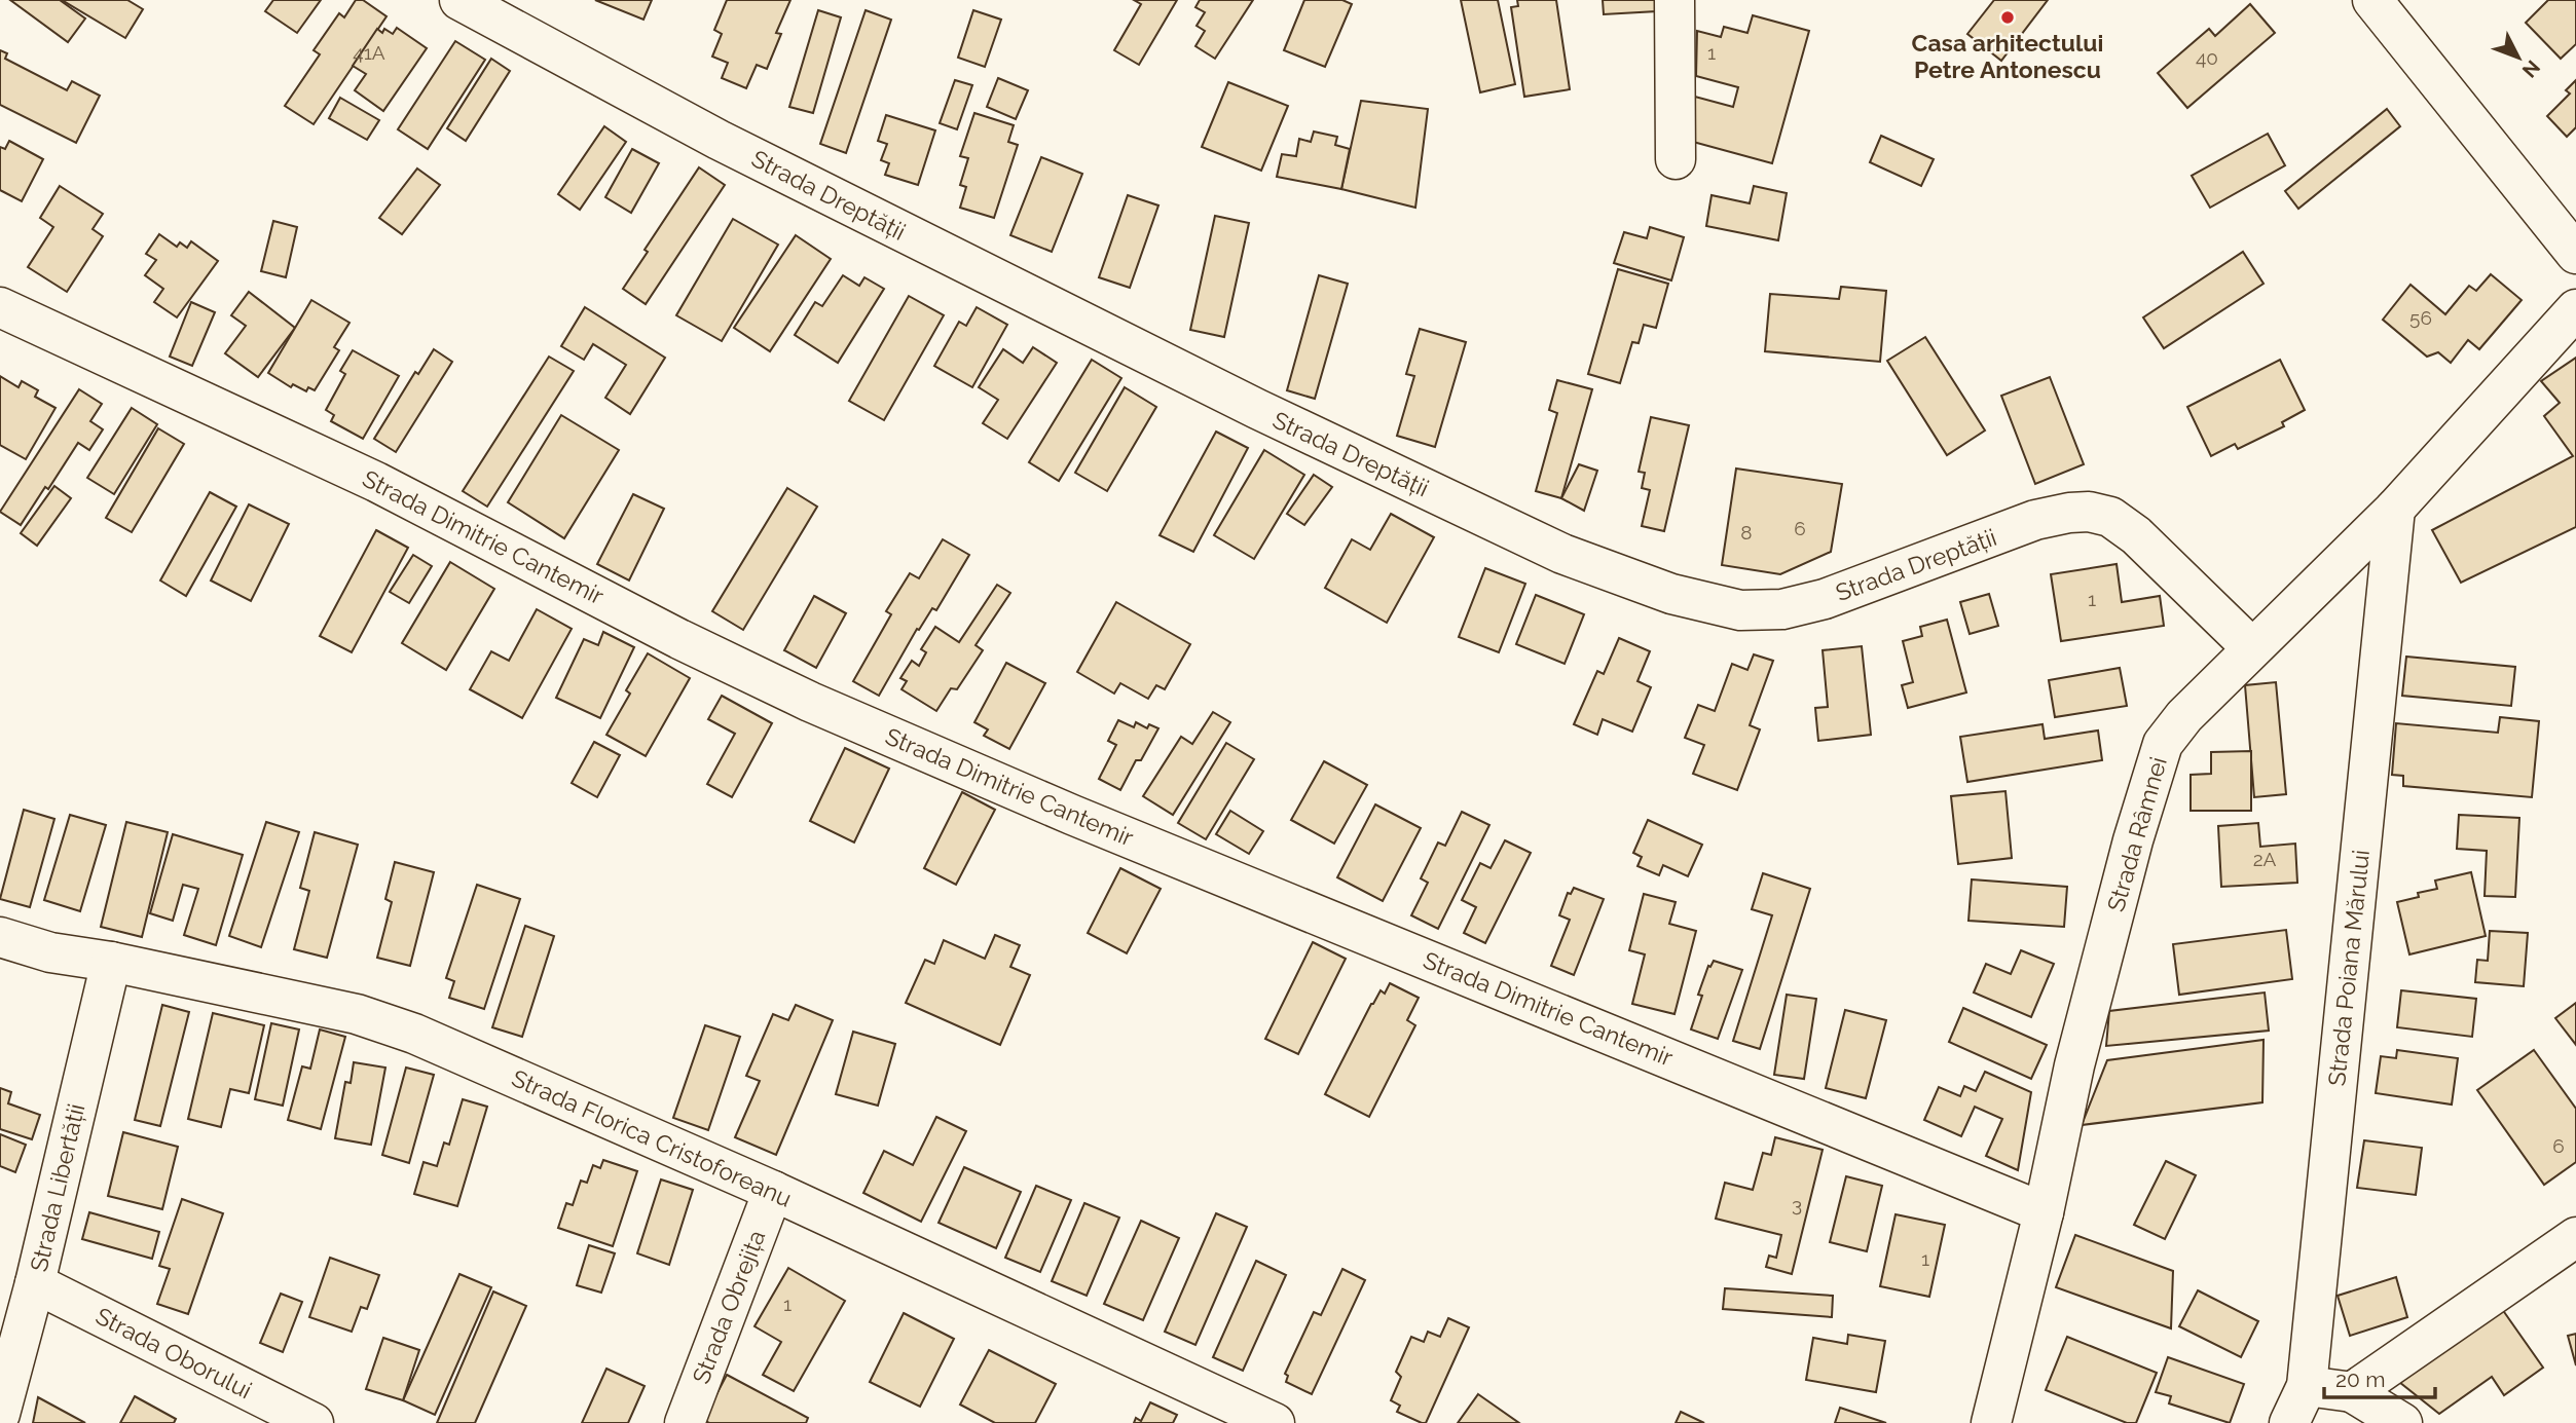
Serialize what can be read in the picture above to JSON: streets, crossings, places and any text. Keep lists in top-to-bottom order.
{
  "streets": {
    "street": [
      "Strada Dreptății",
      "Strada Dimitrie Cantemir",
      "Strada Râmnei",
      "Strada Poiana Mărului",
      "Strada Florica Cristoforeanu",
      "Strada Libertății",
      "Strada Obrejița",
      "Strada Oborului"
    ]
  },
  "crossings": [
    ["Strada Dreptății", "Strada Râmnei"],
    ["Strada Dimitrie Cantemir", "Strada Râmnei"],
    ["Strada Râmnei", "Strada Poiana Mărului"],
    ["Strada Florica Cristoforeanu", "Strada Libertății"],
    ["Strada Florica Cristoforeanu", "Strada Obrejița"],
    ["Strada Libertății", "Strada Oborului"]
  ],
  "places": ["Casa arhitectului Petre Antonescu"],
  "house_numbers": [
    "41A",
    "1",
    "40",
    "56",
    "6",
    "8",
    "1",
    "2A",
    "6",
    "3",
    "1",
    "1"
  ],
  "scale_bar": "20 m",
  "north": "bottom right"
}
